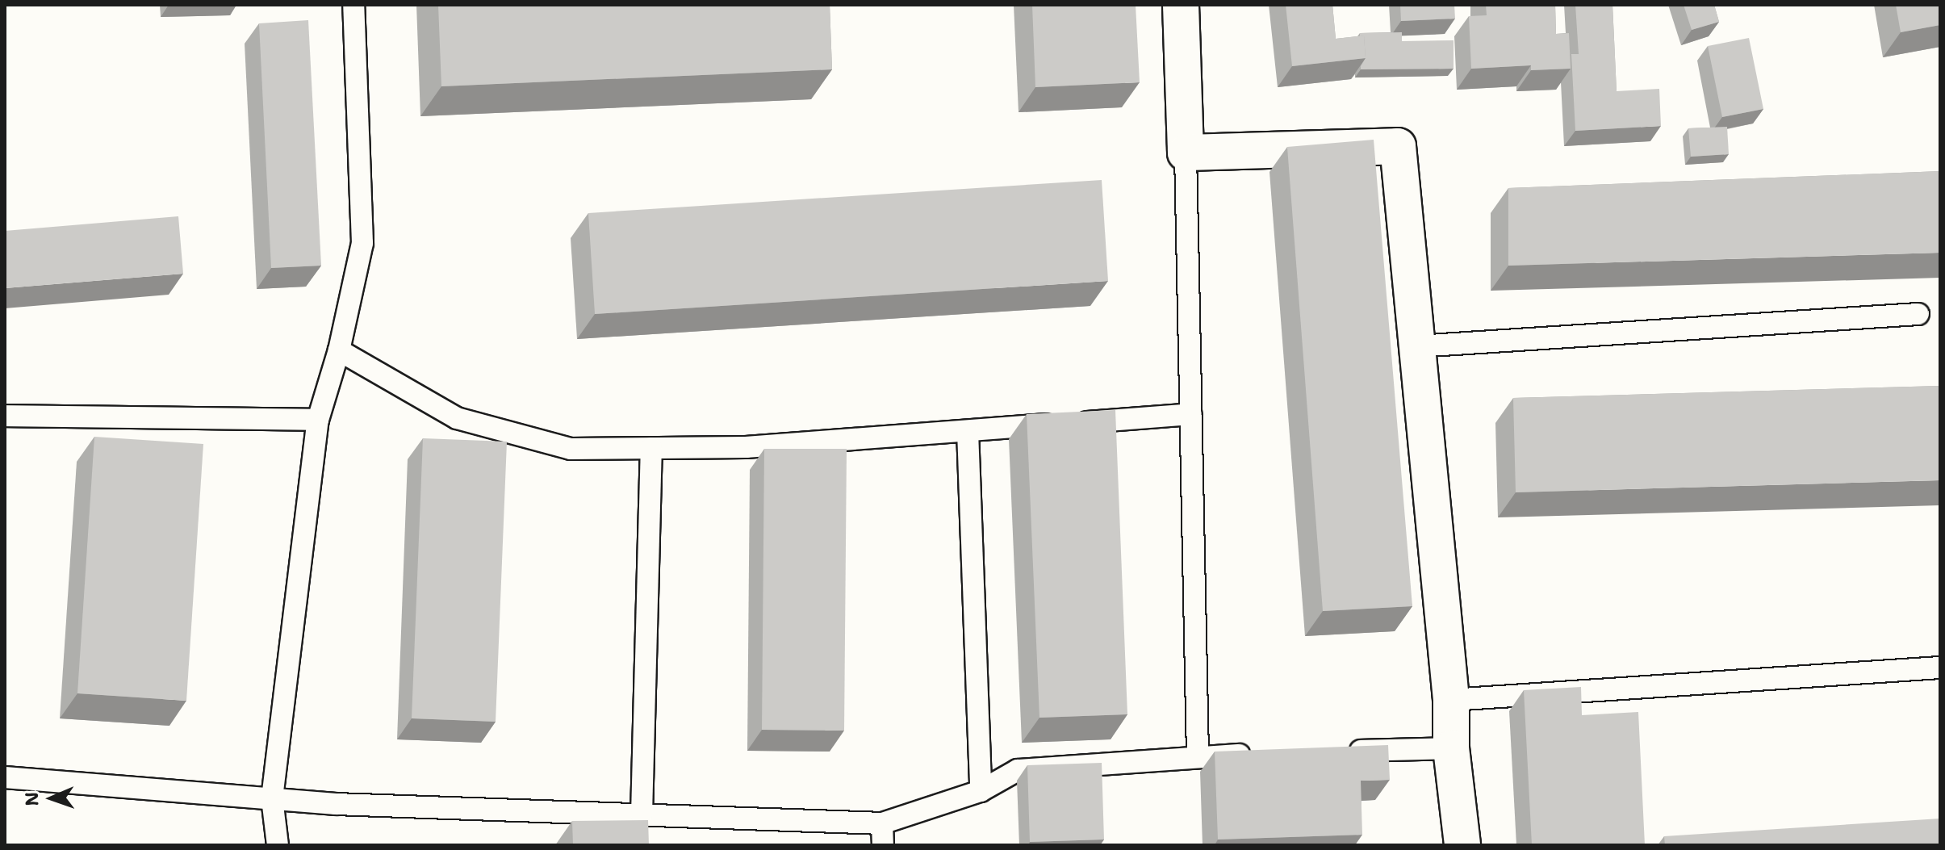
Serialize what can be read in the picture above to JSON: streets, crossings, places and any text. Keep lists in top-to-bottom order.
{
  "north": "left"
}
